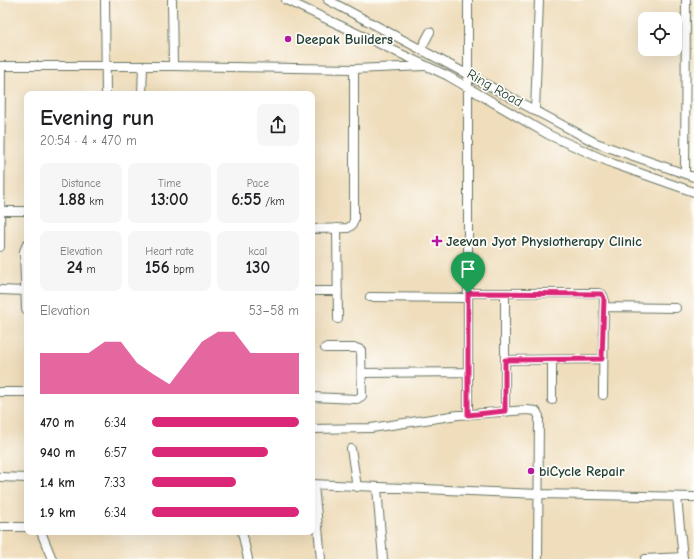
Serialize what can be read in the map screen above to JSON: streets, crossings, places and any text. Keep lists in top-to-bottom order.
{
  "streets": {
    "street": ["Ring Road"]
  },
  "places": {
    "other": ["Deepak Builders", "biCycle Repair"],
    "health": ["Jeevan Jyot Physiotherapy Clinic"]
  },
  "page": {
    "heading": ["Evening run", "20:54 · 4 × 470 m"],
    "stats": [
      ["Distance", "1.88 km"],
      ["Time", "13:00"],
      ["Pace", "6:55 /km"],
      ["Elevation", "24 m"],
      ["Heart rate", "156 bpm"],
      ["kcal", "130"]
    ],
    "chart": ["Elevation", "53–58 m"],
    "list": [
      {
        "name": "470 m",
        "note": "6:34"
      },
      {
        "name": "940 m",
        "note": "6:57"
      },
      {
        "name": "1.4 km",
        "note": "7:33"
      },
      {
        "name": "1.9 km",
        "note": "6:34"
      }
    ]
  }
}
